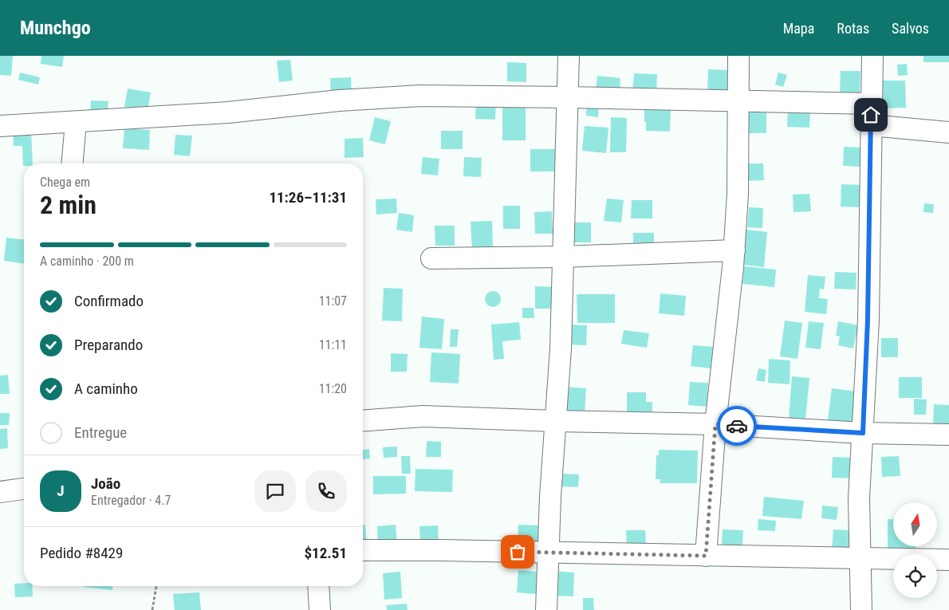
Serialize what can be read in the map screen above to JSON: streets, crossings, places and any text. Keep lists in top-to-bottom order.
{
  "north": "top",
  "page": {
    "header": "Munchgo",
    "nav": ["Mapa", "Rotas", "Salvos"],
    "heading": ["2 min", "Chega em", "11:26–11:31"],
    "panel": [
      "João",
      "Entregador · 4.7",
      "Pedido #8429",
      "$12.51"
    ],
    "bar": "A caminho · 200 m",
    "list": [
      ["Confirmado", "11:07"],
      ["Preparando", "11:11"],
      ["A caminho", "11:20"],
      "Entregue"
    ],
    "round": "J"
  }
}
